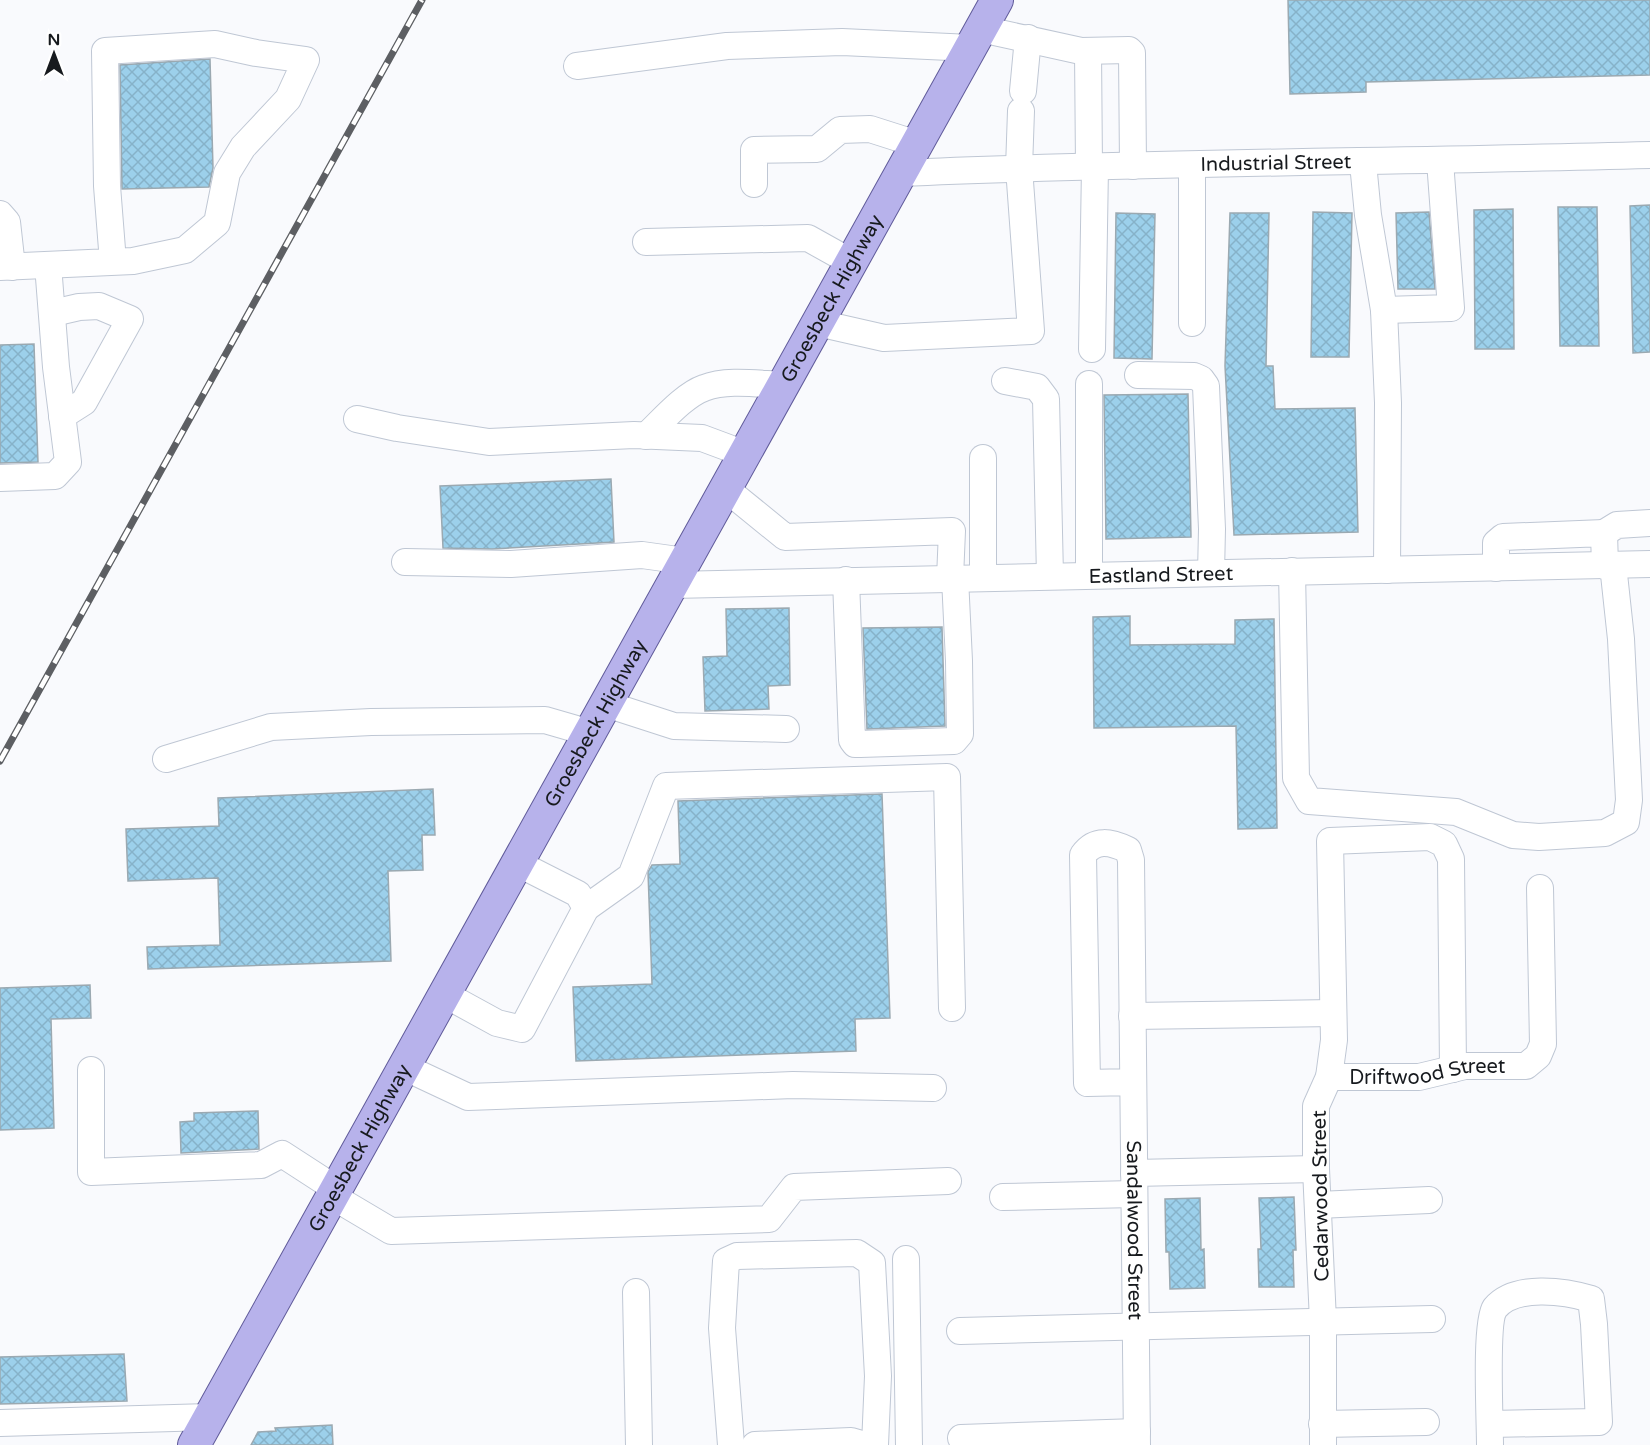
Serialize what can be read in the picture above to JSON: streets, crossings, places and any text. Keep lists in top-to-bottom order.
{
  "streets": {
    "main road": ["Groesbeck Highway"],
    "street": [
      "Industrial Street",
      "Eastland Street",
      "Driftwood Street",
      "Cedarwood Street",
      "Sandalwood Street"
    ]
  },
  "crossings": [
    ["Industrial Street", "Groesbeck Highway"],
    ["Groesbeck Highway", "Eastland Street"],
    ["Driftwood Street", "Cedarwood Street"]
  ],
  "north": "top"
}
